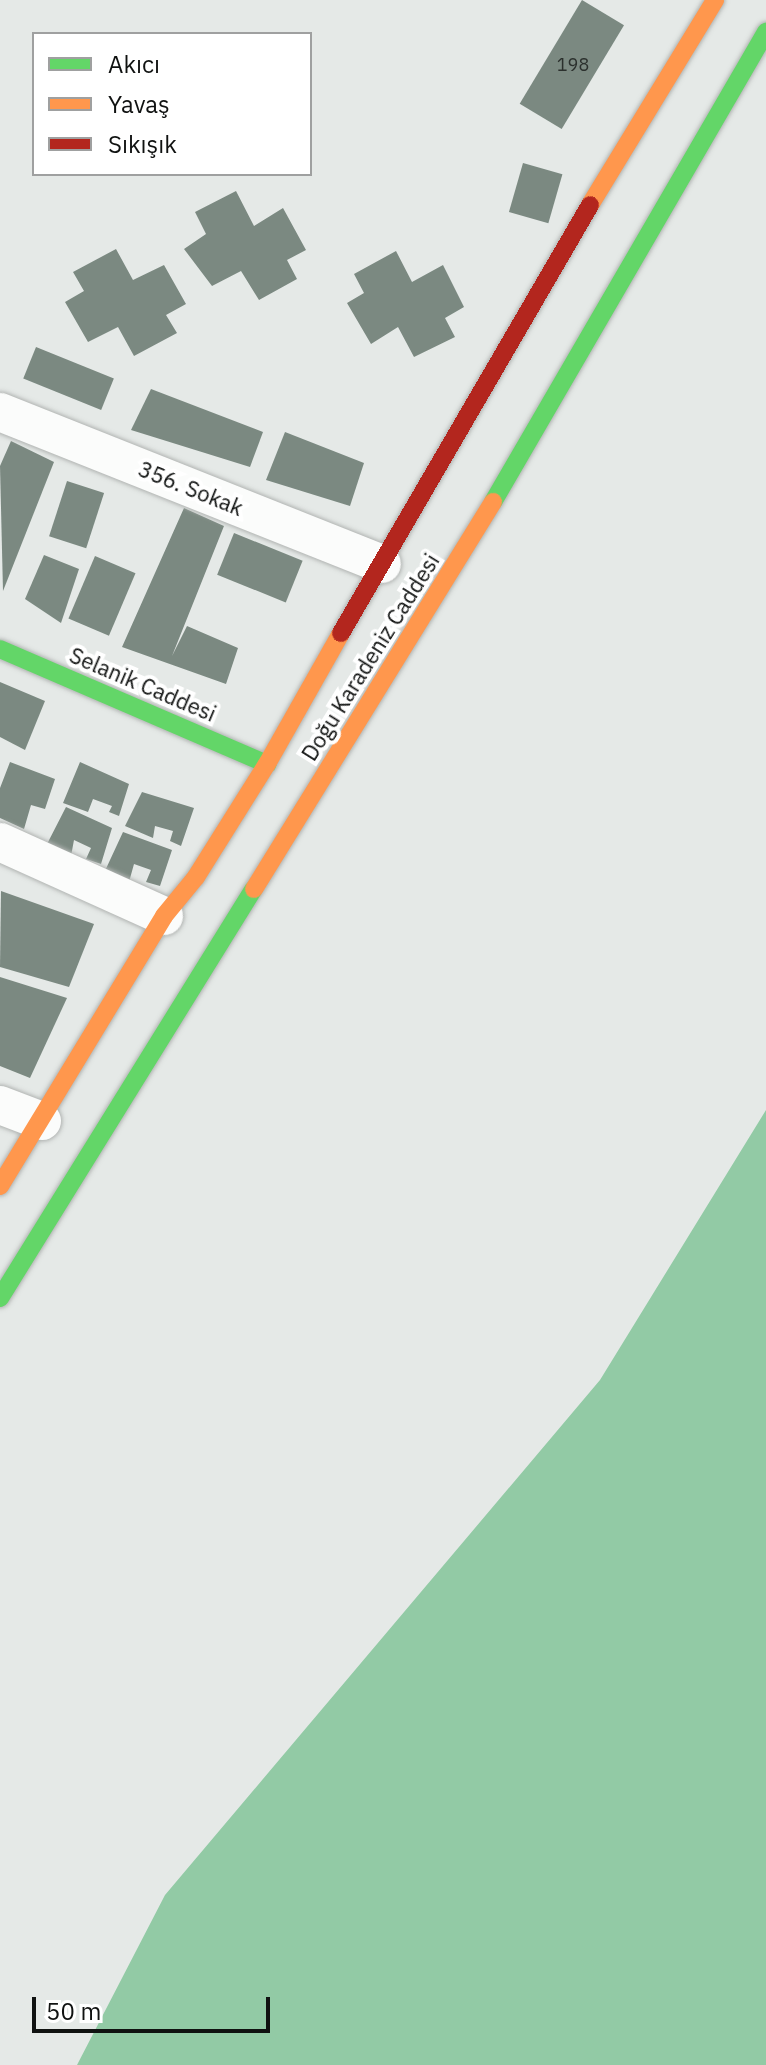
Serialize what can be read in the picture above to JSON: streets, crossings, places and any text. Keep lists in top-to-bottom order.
{
  "streets": {
    "main road": ["Doğu Karadeniz Caddesi", "Selanik Caddesi"],
    "street": ["356. Sokak"]
  },
  "crossings": [
    ["356. Sokak", "Doğu Karadeniz Caddesi"],
    ["Doğu Karadeniz Caddesi", "Selanik Caddesi"]
  ],
  "house_numbers": ["198"],
  "legend": ["Akıcı", "Yavaş", "Sıkışık"],
  "scale_bar": "50 m"
}
